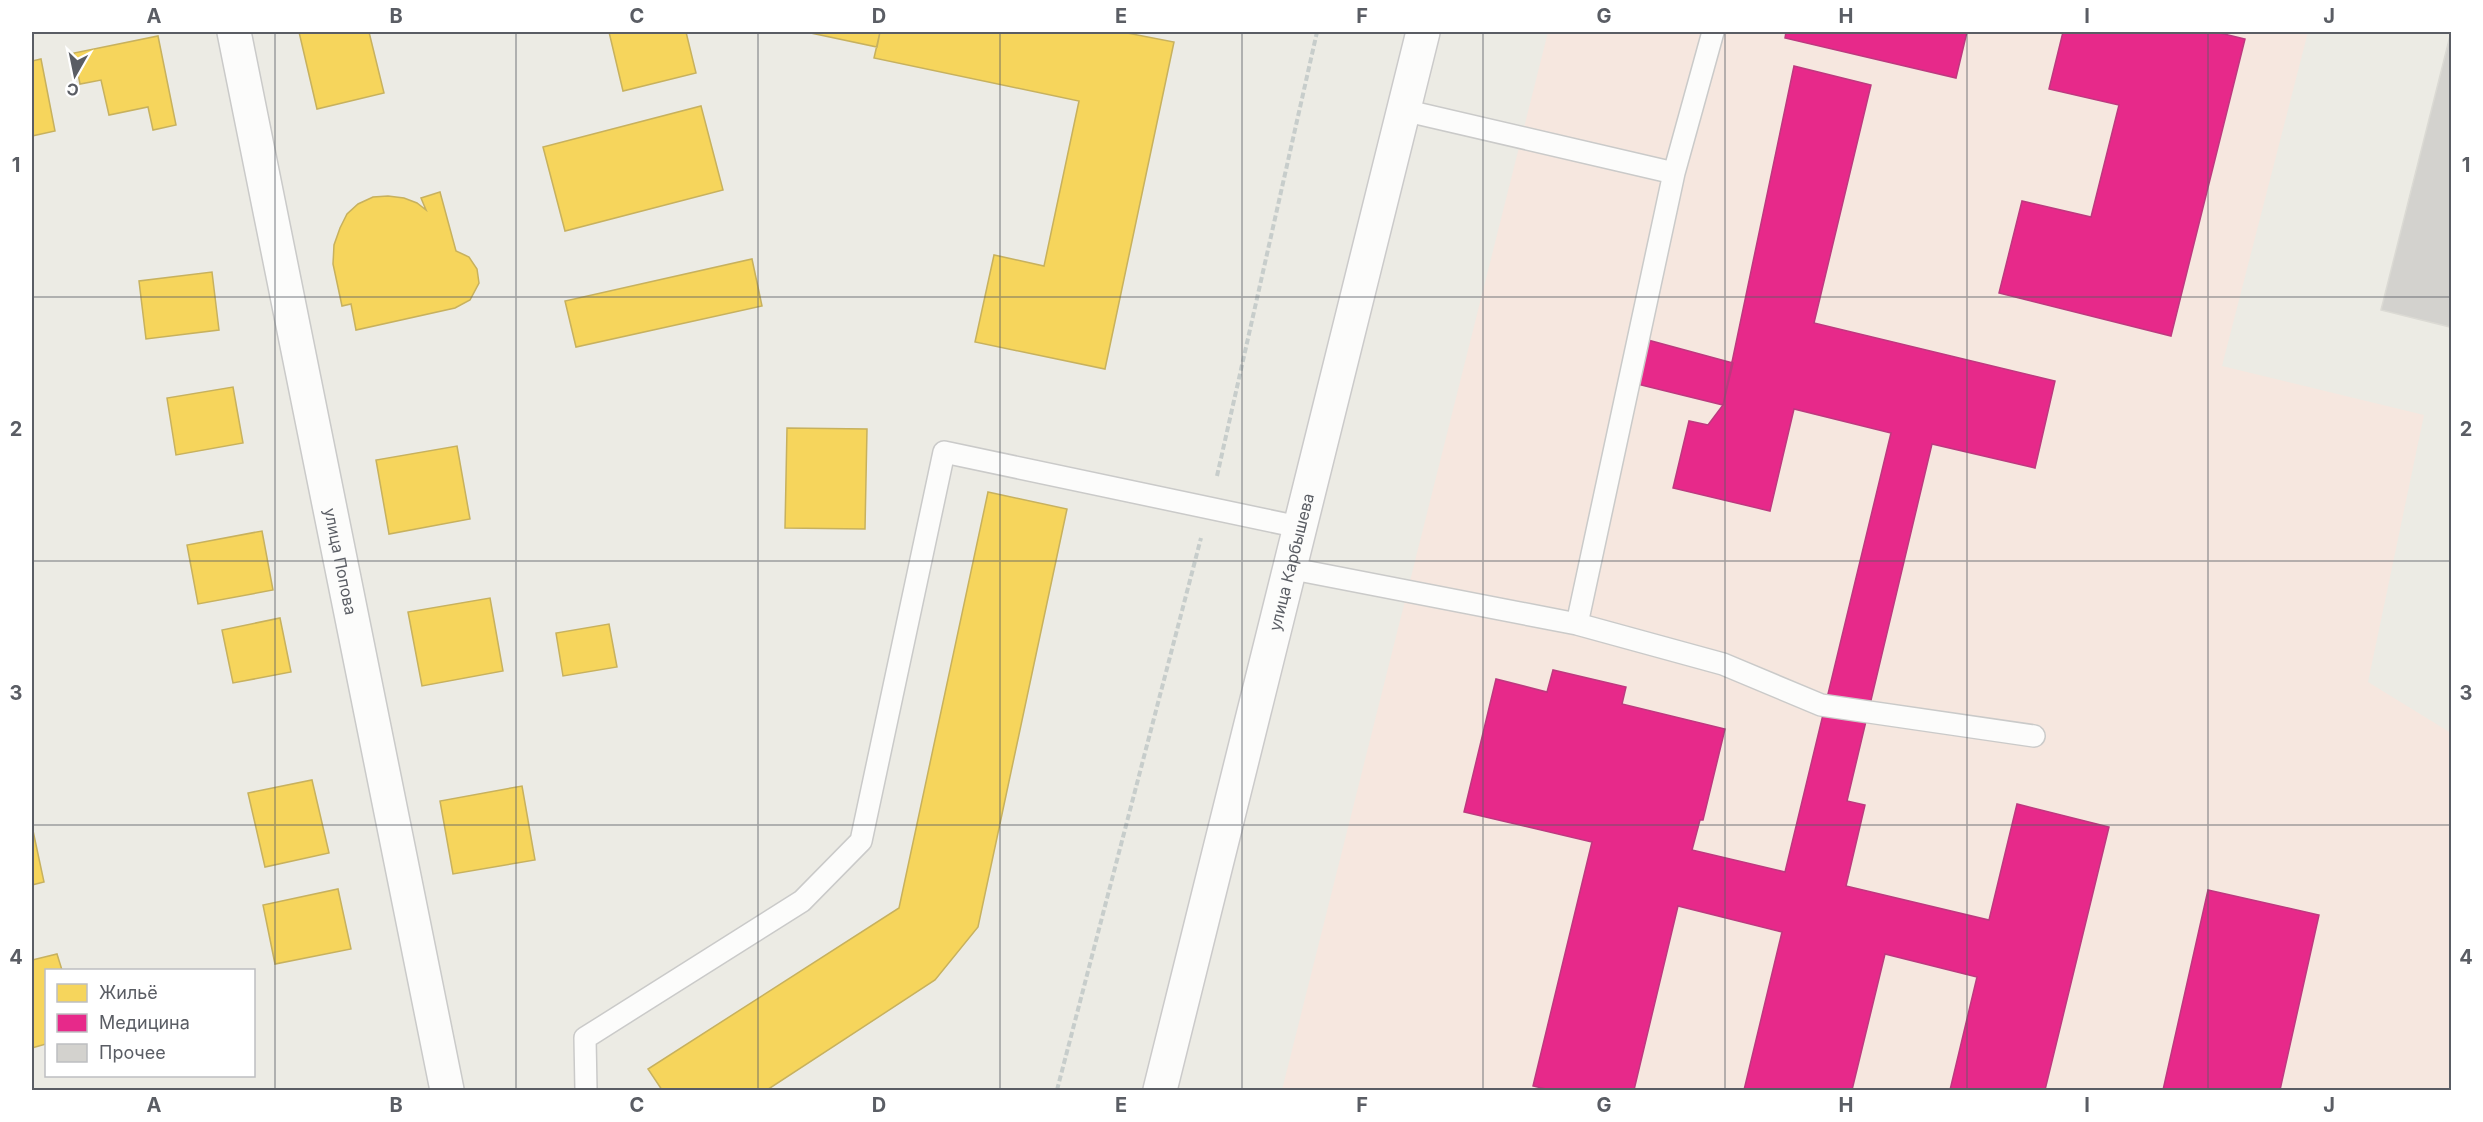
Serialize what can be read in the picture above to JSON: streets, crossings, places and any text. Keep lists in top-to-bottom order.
{
  "streets": {
    "main road": ["улица Попова", "улица Карбышева"]
  },
  "legend": ["Жильё", "Медицина", "Прочее"],
  "north": "bottom",
  "grid": {
    "columns": [
      "A",
      "B",
      "C",
      "D",
      "E",
      "F",
      "G",
      "H",
      "I",
      "J"
    ],
    "rows": [
      "1",
      "2",
      "3",
      "4"
    ]
  }
}
